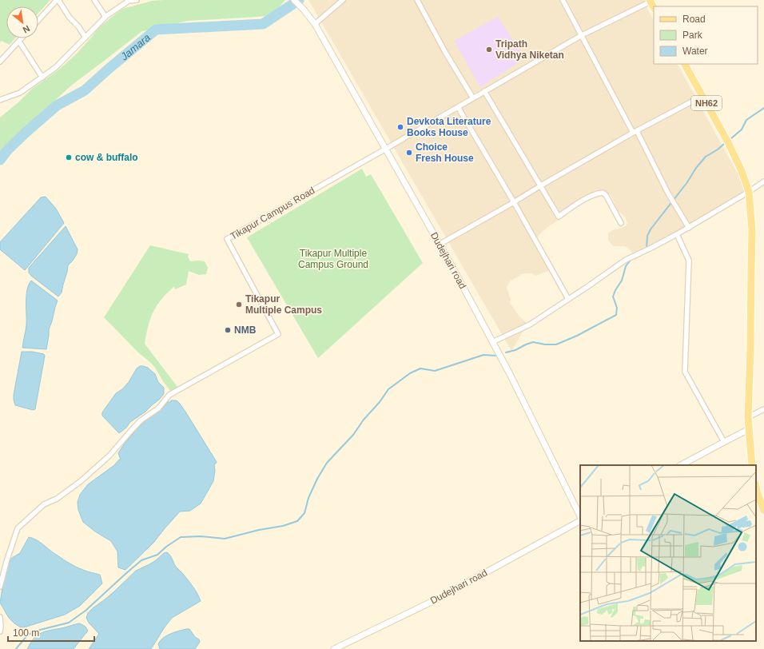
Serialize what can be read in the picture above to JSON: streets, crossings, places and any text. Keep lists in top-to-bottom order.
{
  "streets": {
    "main road": ["NH62"],
    "street": ["Tikapur Campus Road", "Dudejhari road"]
  },
  "crossings": [
    ["Tikapur Campus Road", "Dudejhari road"]
  ],
  "water": ["Jamara"],
  "parks": ["Tikapur Multiple Campus Ground"],
  "places": [
    "Tripath Vidhya Niketan",
    "Devkota Literature Books House",
    "Choice Fresh House",
    "cow & buffalo",
    "Tikapur Multiple Campus",
    "NMB"
  ],
  "legend": ["Road", "Park", "Water"],
  "scale_bar": "100 m",
  "north": "bottom right"
}
